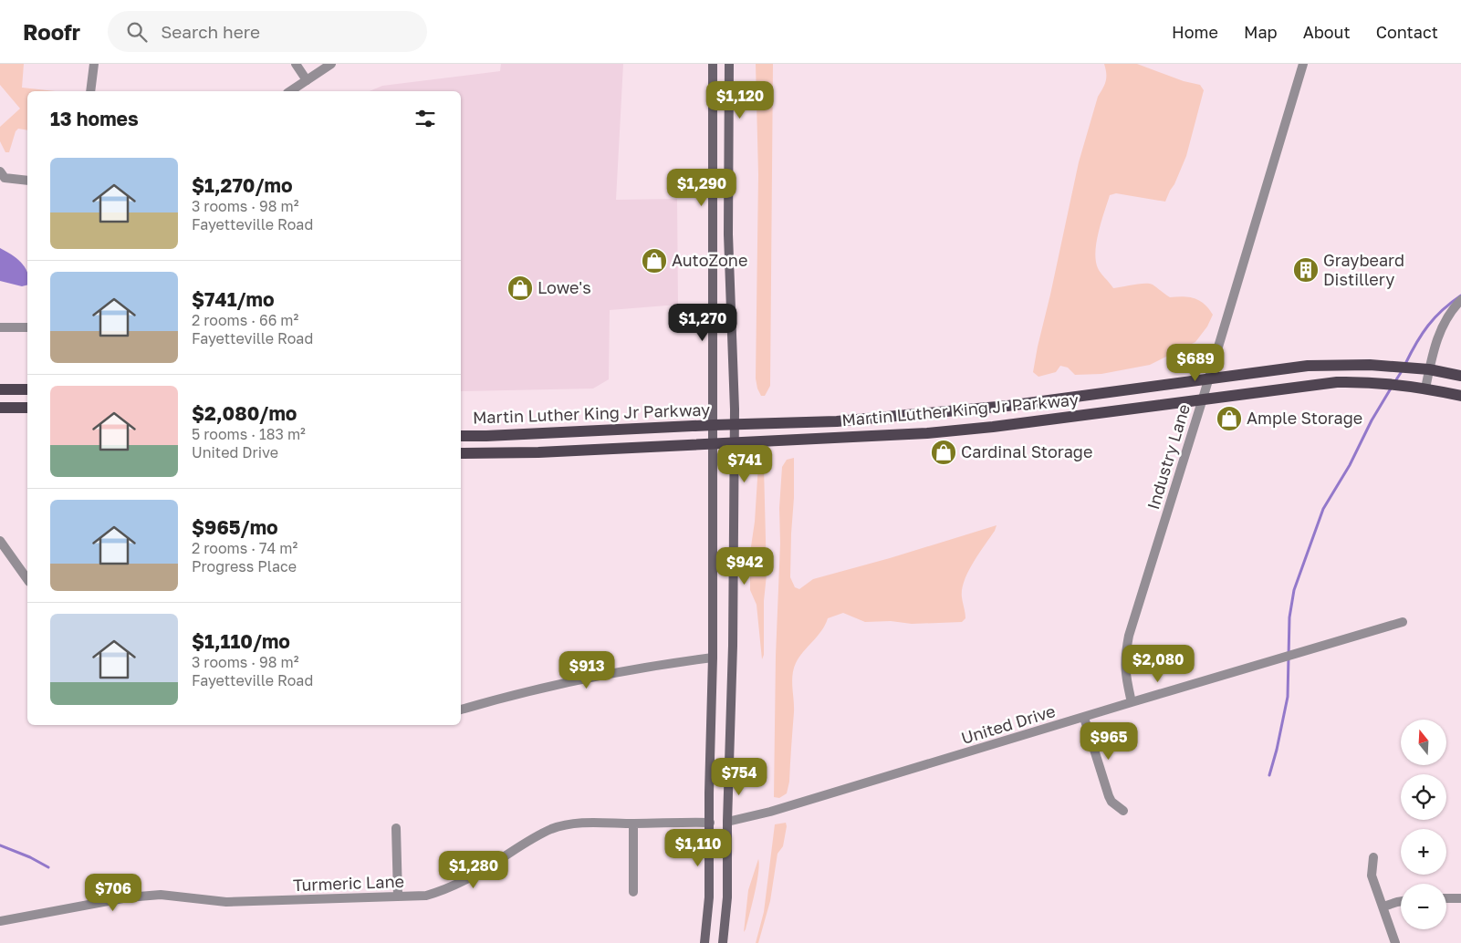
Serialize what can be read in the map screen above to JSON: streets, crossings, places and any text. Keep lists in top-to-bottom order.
{
  "streets": {
    "main road": ["Martin Luther King Jr Parkway"],
    "street": ["Industry Lane", "United Drive", "Turmeric Lane"]
  },
  "crossings": [
    ["Martin Luther King Jr Parkway", "Industry Lane"],
    ["Industry Lane", "United Drive"]
  ],
  "places": {
    "shop": [
      "AutoZone",
      "Lowe's",
      "Ample Storage",
      "Cardinal Storage"
    ],
    "building": ["Graybeard Distillery"]
  },
  "north": "top",
  "page": {
    "header": "Roofr",
    "search": "Search here",
    "nav": [
      "Home",
      "Map",
      "About",
      "Contact"
    ],
    "price": [
      "$1,120",
      "$1,290",
      "$1,270",
      "$689",
      "$741",
      "$942",
      "$2,080",
      "$913",
      "$965",
      "$754",
      "$1,110",
      "$1,280",
      "$706"
    ],
    "heading": "13 homes",
    "list": [
      {
        "name": "$1,270/mo",
        "note": "3 rooms · 98 m² · Fayetteville Road"
      },
      {
        "name": "$741/mo",
        "note": "2 rooms · 66 m² · Fayetteville Road"
      },
      {
        "name": "$2,080/mo",
        "note": "5 rooms · 183 m² · United Drive"
      },
      {
        "name": "$965/mo",
        "note": "2 rooms · 74 m² · Progress Place"
      },
      {
        "name": "$1,110/mo",
        "note": "3 rooms · 98 m² · Fayetteville Road"
      }
    ],
    "map_buttons": ["+", "−"]
  }
}
